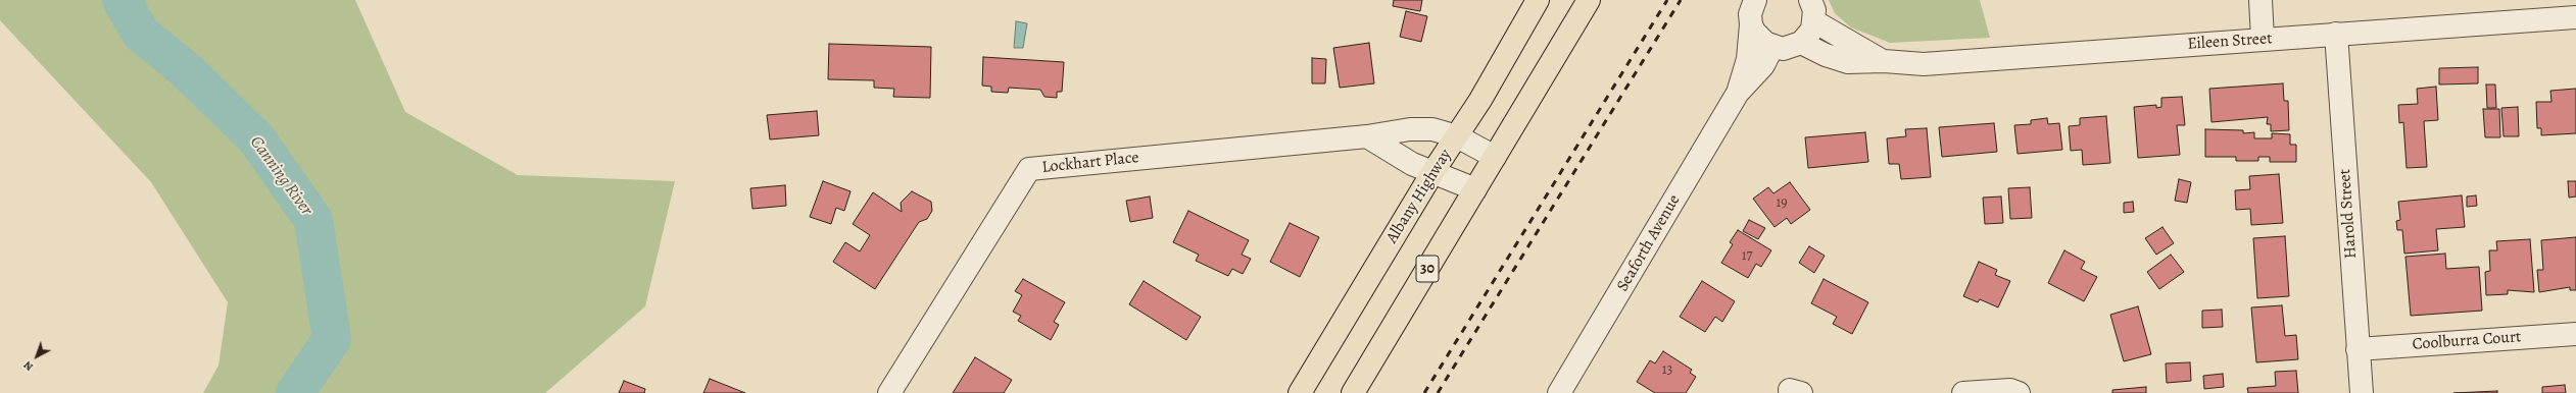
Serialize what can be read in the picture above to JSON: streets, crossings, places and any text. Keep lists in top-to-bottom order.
{
  "streets": {
    "highway": ["Albany Highway", "30"],
    "street": [
      "Eileen Street",
      "Lockhart Place",
      "Harold Street",
      "Seaforth Avenue",
      "Coolburra Court"
    ]
  },
  "crossings": [
    ["Eileen Street", "Harold Street"],
    ["Lockhart Place", "Albany Highway"],
    ["Lockhart Place", "30"],
    ["Harold Street", "Coolburra Court"]
  ],
  "water": ["Canning River"],
  "house_numbers": ["19", "17", "13"],
  "north": "bottom left"
}
